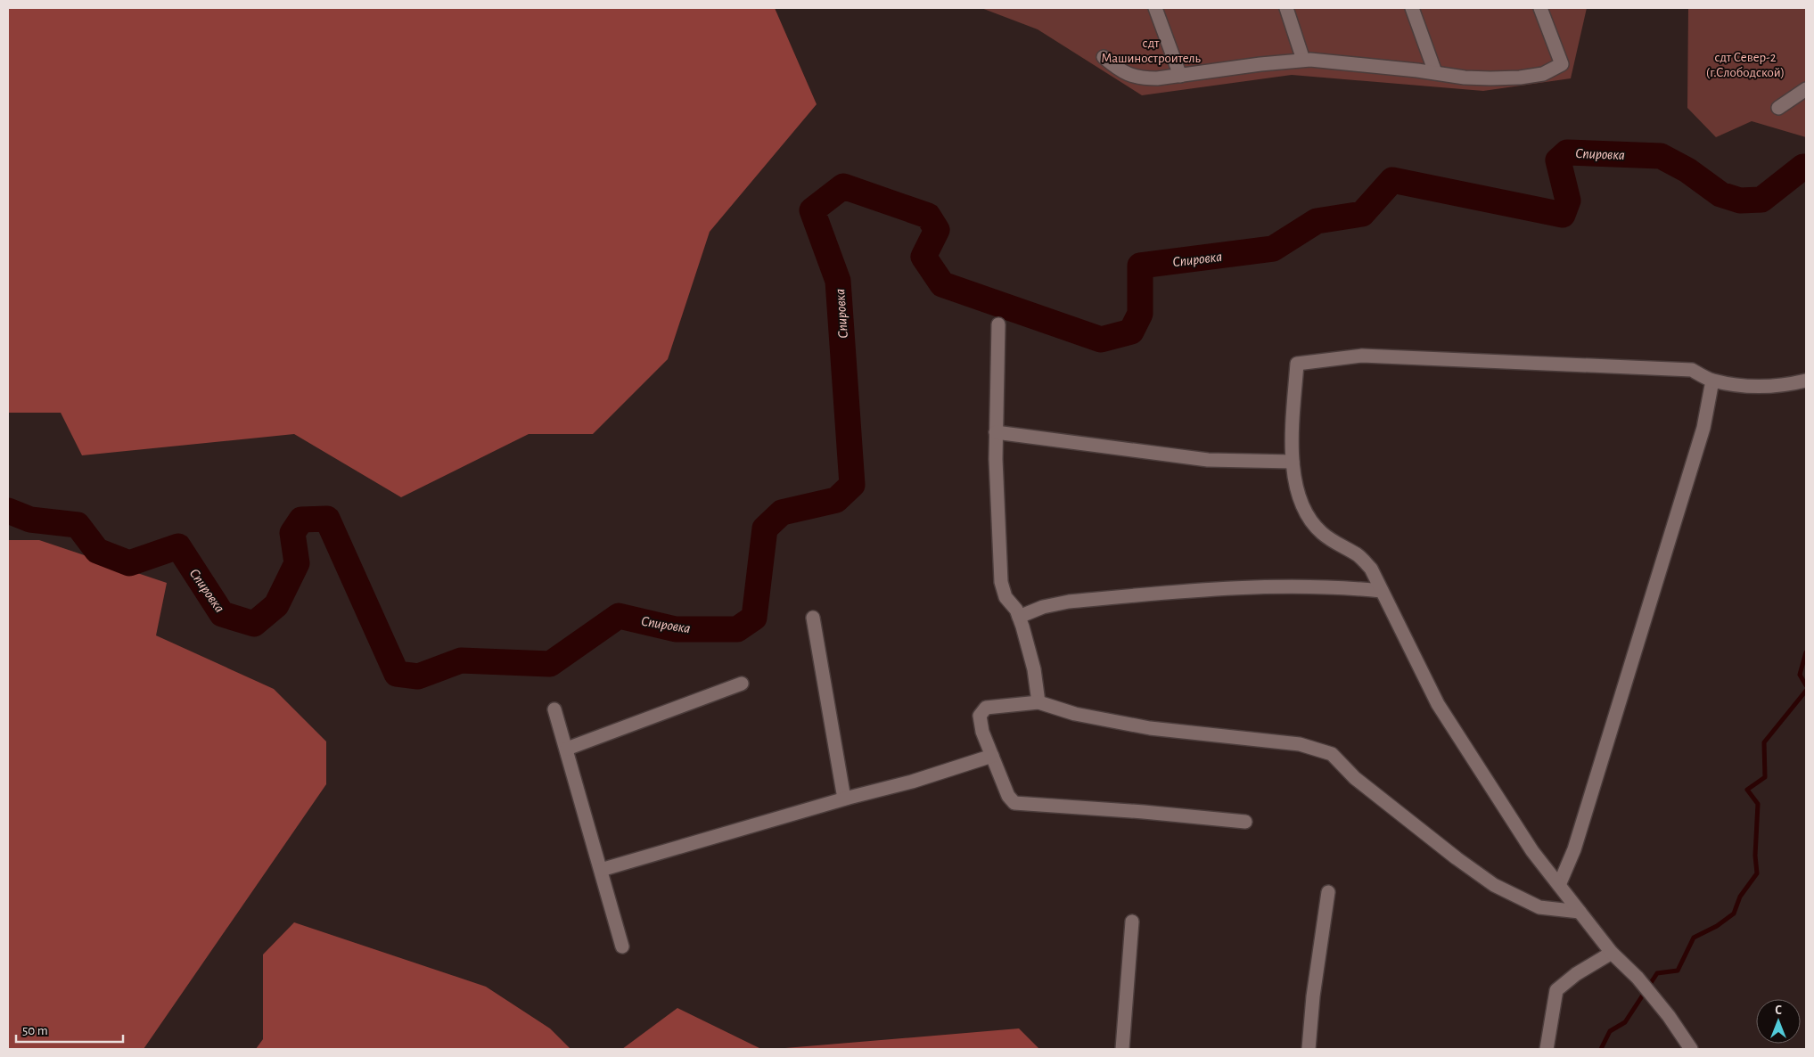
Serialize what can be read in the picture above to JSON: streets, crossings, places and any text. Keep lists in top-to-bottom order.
{
  "water": ["Спировка"],
  "parks": ["сдт Машиностроитель", "сдт Север-2 (г.Слободской)"],
  "scale_bar": "50 m",
  "north": "top"
}
